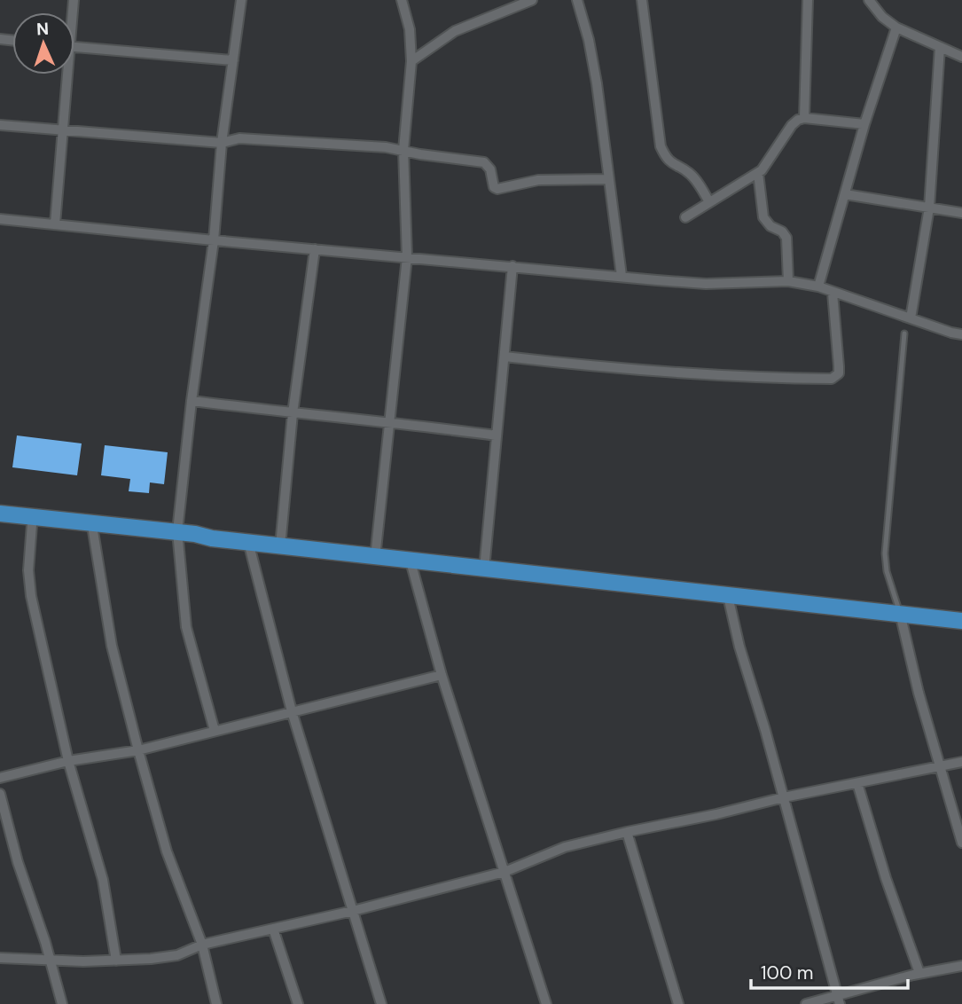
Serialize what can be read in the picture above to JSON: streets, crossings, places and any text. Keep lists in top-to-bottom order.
{
  "scale_bar": "100 m",
  "north": "top"
}
